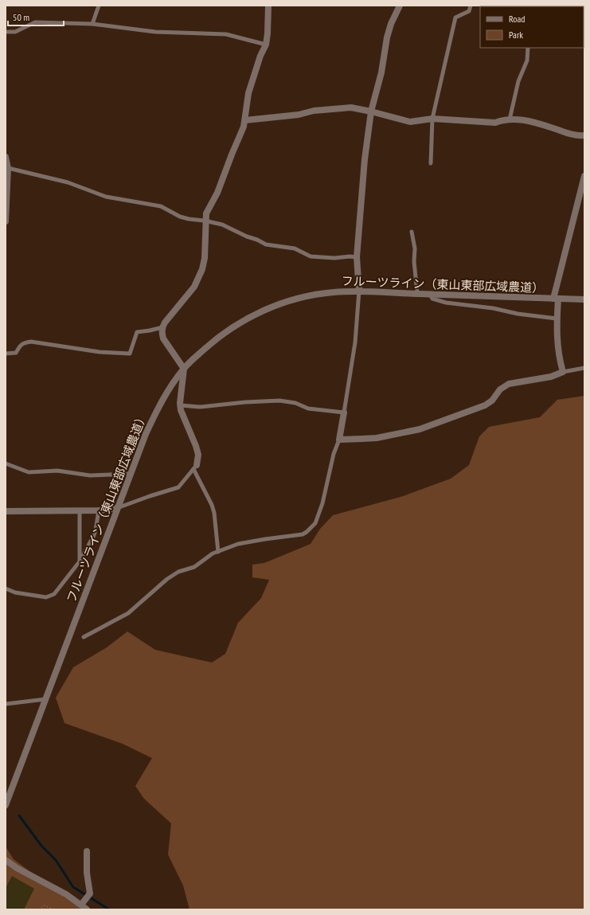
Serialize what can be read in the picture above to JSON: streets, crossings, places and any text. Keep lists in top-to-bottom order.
{
  "streets": {
    "street": ["フルーツライン（東山東部広域農道）"]
  },
  "legend": ["Road", "Park"],
  "scale_bar": "50 m"
}
